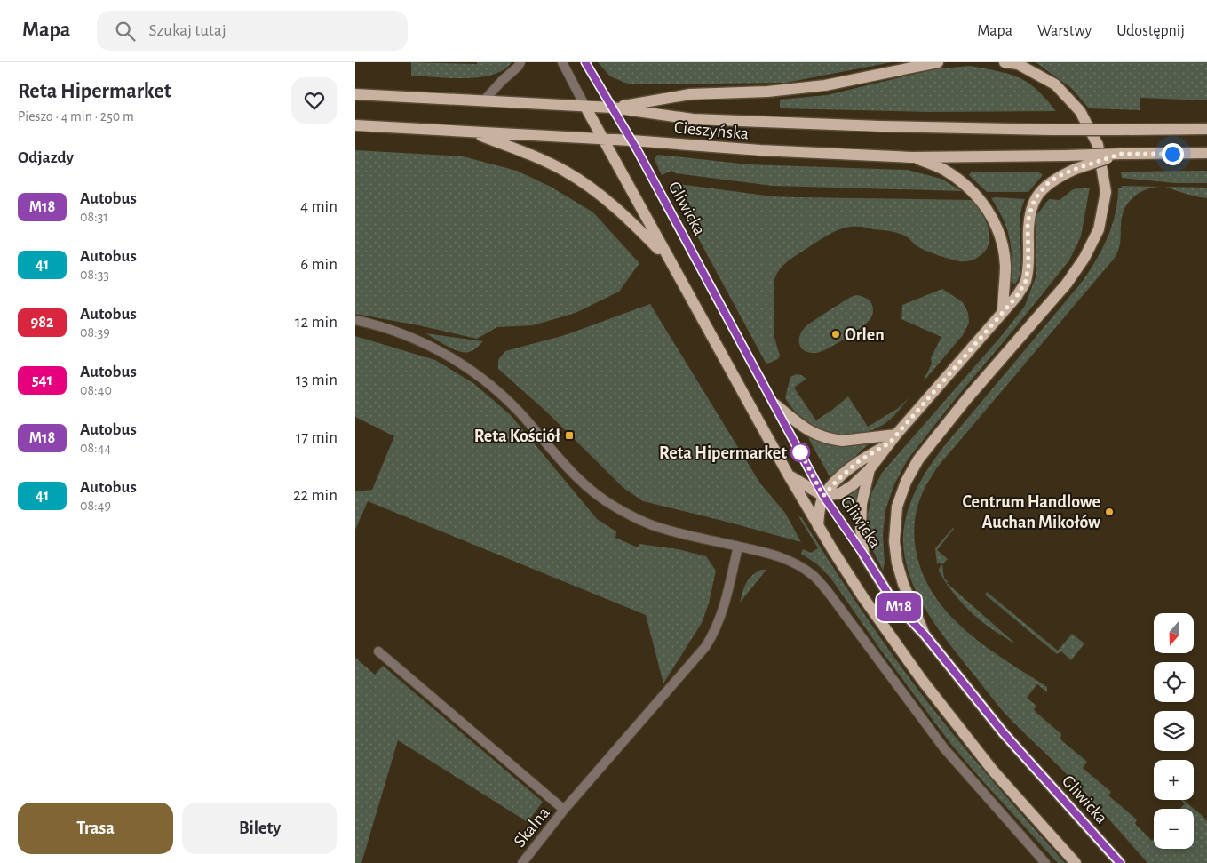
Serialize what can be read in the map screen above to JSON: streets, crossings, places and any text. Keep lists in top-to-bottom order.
{
  "streets": {
    "main road": ["Cieszyńska", "Gliwicka"],
    "street": ["Skalna"]
  },
  "crossings": [
    ["Cieszyńska", "Gliwicka"]
  ],
  "places": {
    "other": ["Orlen", "Reta Hipermarket", "Centrum Handlowe Auchan Mikołów"],
    "transit": ["Reta Kościół"]
  },
  "lines": ["bus line M18"],
  "north": "bottom",
  "page": {
    "header": "Mapa",
    "search": "Szukaj tutaj",
    "nav": ["Mapa", "Warstwy", "Udostępnij"],
    "heading": [
      ["Reta Hipermarket", "Pieszo · 4 min · 250 m"],
      "Odjazdy"
    ],
    "on_map": "M18",
    "list": [
      {
        "mark": "M18",
        "name": "Autobus",
        "note": "08:31",
        "value": "4 min"
      },
      {
        "mark": "41",
        "name": "Autobus",
        "note": "08:33",
        "value": "6 min"
      },
      {
        "mark": "982",
        "name": "Autobus",
        "note": "08:39",
        "value": "12 min"
      },
      {
        "mark": "541",
        "name": "Autobus",
        "note": "08:40",
        "value": "13 min"
      },
      {
        "mark": "M18",
        "name": "Autobus",
        "note": "08:44",
        "value": "17 min"
      },
      {
        "mark": "41",
        "name": "Autobus",
        "note": "08:49",
        "value": "22 min"
      }
    ],
    "map_buttons": ["+", "−"],
    "buttons": ["Trasa", "Bilety"]
  }
}
